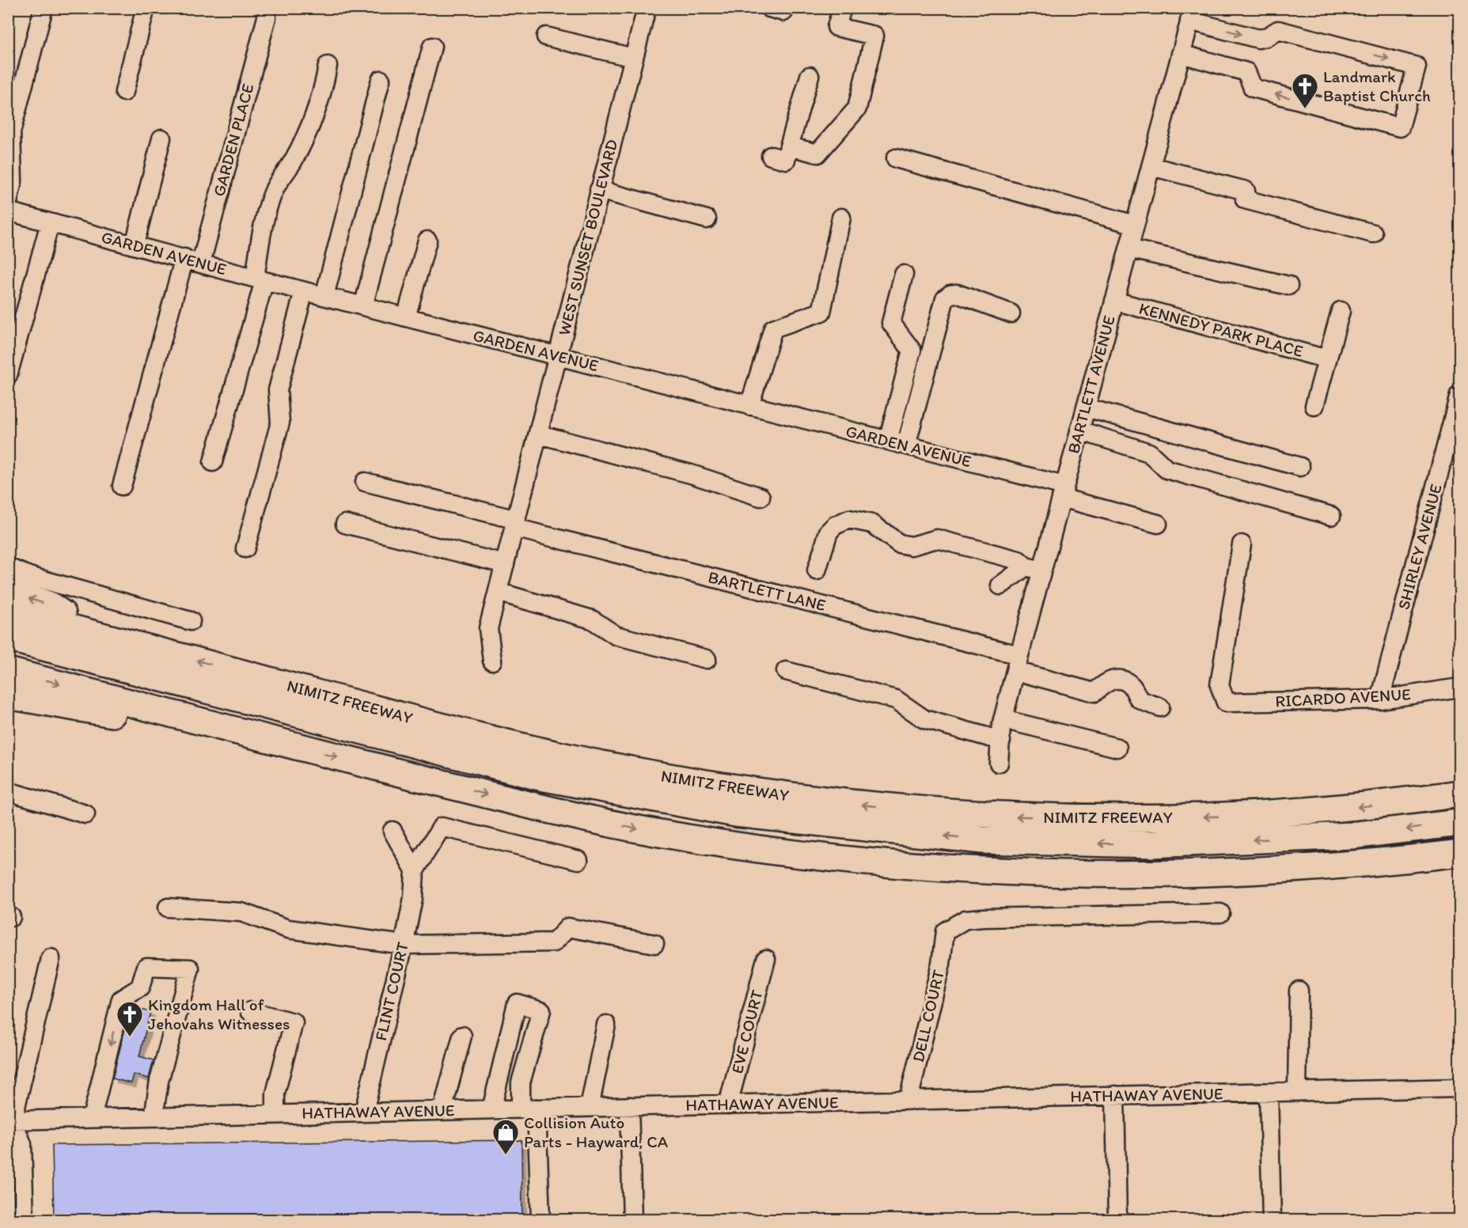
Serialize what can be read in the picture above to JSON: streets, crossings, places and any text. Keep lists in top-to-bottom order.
{
  "streets": {
    "highway": ["NIMITZ FREEWAY"],
    "street": [
      "GARDEN PLACE",
      "WEST SUNSET BOULEVARD",
      "GARDEN AVENUE",
      "KENNEDY PARK PLACE",
      "BARTLETT AVENUE",
      "SHIRLEY AVENUE",
      "BARTLETT LANE",
      "RICARDO AVENUE",
      "FLINT COURT",
      "DELL COURT",
      "EVE COURT",
      "HATHAWAY AVENUE"
    ]
  },
  "crossings": [
    ["GARDEN PLACE", "GARDEN AVENUE"],
    ["WEST SUNSET BOULEVARD", "GARDEN AVENUE"],
    ["WEST SUNSET BOULEVARD", "BARTLETT LANE"],
    ["GARDEN AVENUE", "BARTLETT AVENUE"],
    ["KENNEDY PARK PLACE", "BARTLETT AVENUE"],
    ["BARTLETT AVENUE", "BARTLETT LANE"],
    ["SHIRLEY AVENUE", "RICARDO AVENUE"],
    ["FLINT COURT", "HATHAWAY AVENUE"],
    ["DELL COURT", "HATHAWAY AVENUE"],
    ["EVE COURT", "HATHAWAY AVENUE"]
  ],
  "places": {
    "church": ["Landmark Baptist Church", "Kingdom Hall of Jehovahs Witnesses"],
    "shop": ["Collision Auto Parts - Hayward, CA"]
  }
}
